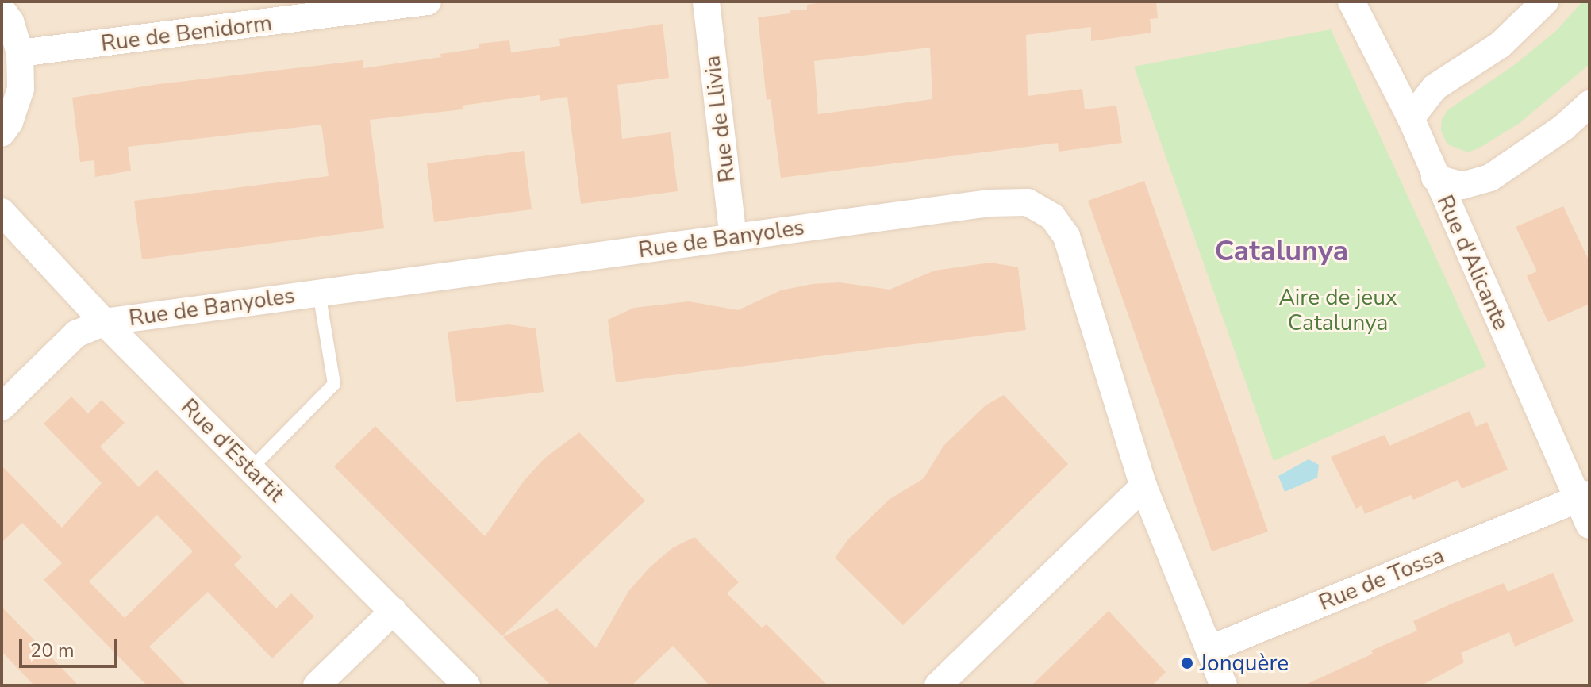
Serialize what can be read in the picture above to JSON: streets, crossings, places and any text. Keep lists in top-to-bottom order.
{
  "streets": {
    "street": [
      "Rue de Benidorm",
      "Rue de Llivia",
      "Rue de Banyoles",
      "Rue d'Alicante",
      "Rue d'Estartit",
      "Rue de Tossa"
    ]
  },
  "crossings": [
    ["Rue de Llivia", "Rue de Banyoles"],
    ["Rue de Banyoles", "Rue d'Estartit"],
    ["Rue de Banyoles", "Rue de Tossa"],
    ["Rue d'Alicante", "Rue de Tossa"]
  ],
  "districts": ["Catalunya"],
  "parks": ["Aire de jeux Catalunya"],
  "places": ["Jonquère"],
  "scale_bar": "20 m"
}
